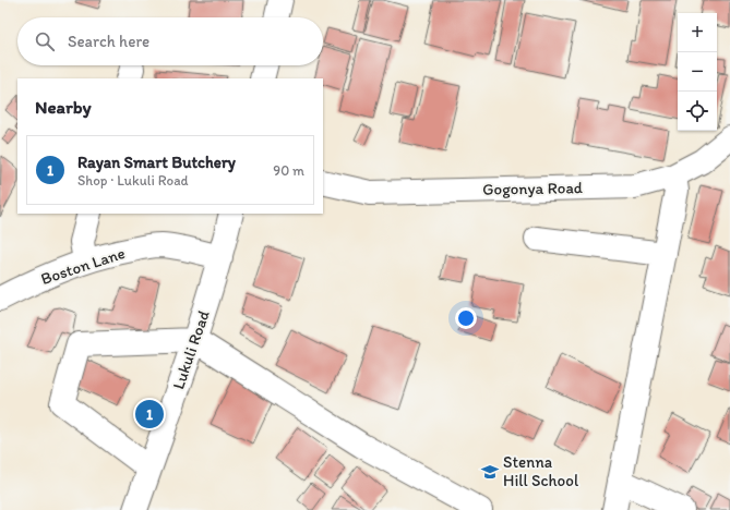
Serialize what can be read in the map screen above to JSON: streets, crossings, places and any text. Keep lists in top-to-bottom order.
{
  "streets": {
    "street": ["Gogonya Road", "Boston Lane", "Lukuli Road"]
  },
  "crossings": [
    ["Boston Lane", "Lukuli Road"]
  ],
  "places": {
    "school or university": ["Stenna Hill School"]
  },
  "page": {
    "map_buttons": ["+", "−"],
    "search": "Search here",
    "heading": "Nearby",
    "list": [
      {
        "mark": "1",
        "name": "Rayan Smart Butchery",
        "note": "Shop · Lukuli Road",
        "value": "90 m"
      }
    ],
    "pins": "1"
  }
}
